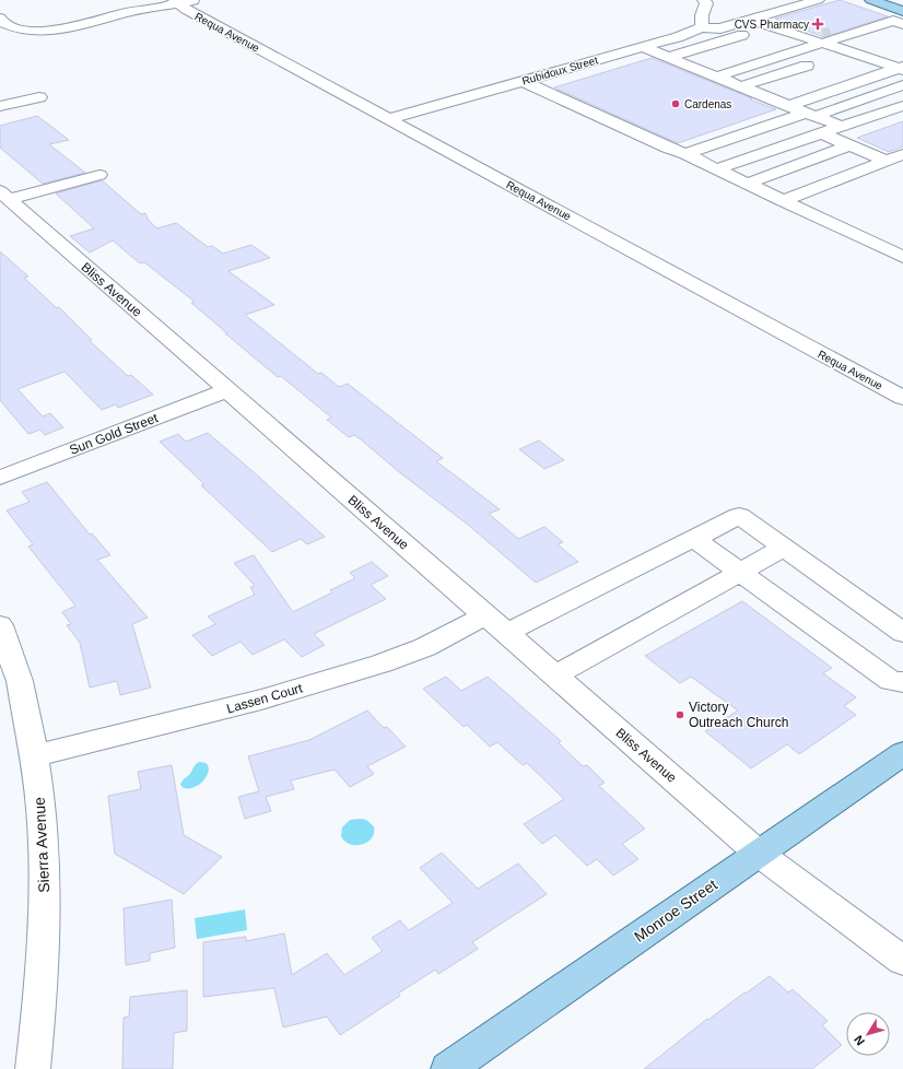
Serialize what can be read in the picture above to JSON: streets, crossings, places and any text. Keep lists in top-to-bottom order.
{
  "streets": {
    "main road": ["Monroe Street"],
    "street": [
      "Requa Avenue",
      "Rubidoux Street",
      "Bliss Avenue",
      "Sun Gold Street",
      "Lassen Court",
      "Sierra Avenue"
    ]
  },
  "crossings": [
    ["Requa Avenue", "Rubidoux Street"],
    ["Bliss Avenue", "Sun Gold Street"],
    ["Bliss Avenue", "Lassen Court"],
    ["Bliss Avenue", "Monroe Street"],
    ["Lassen Court", "Sierra Avenue"]
  ],
  "places": {
    "health": ["CVS Pharmacy"],
    "other": ["Cardenas", "Victory Outreach Church"]
  },
  "north": "bottom left"
}
